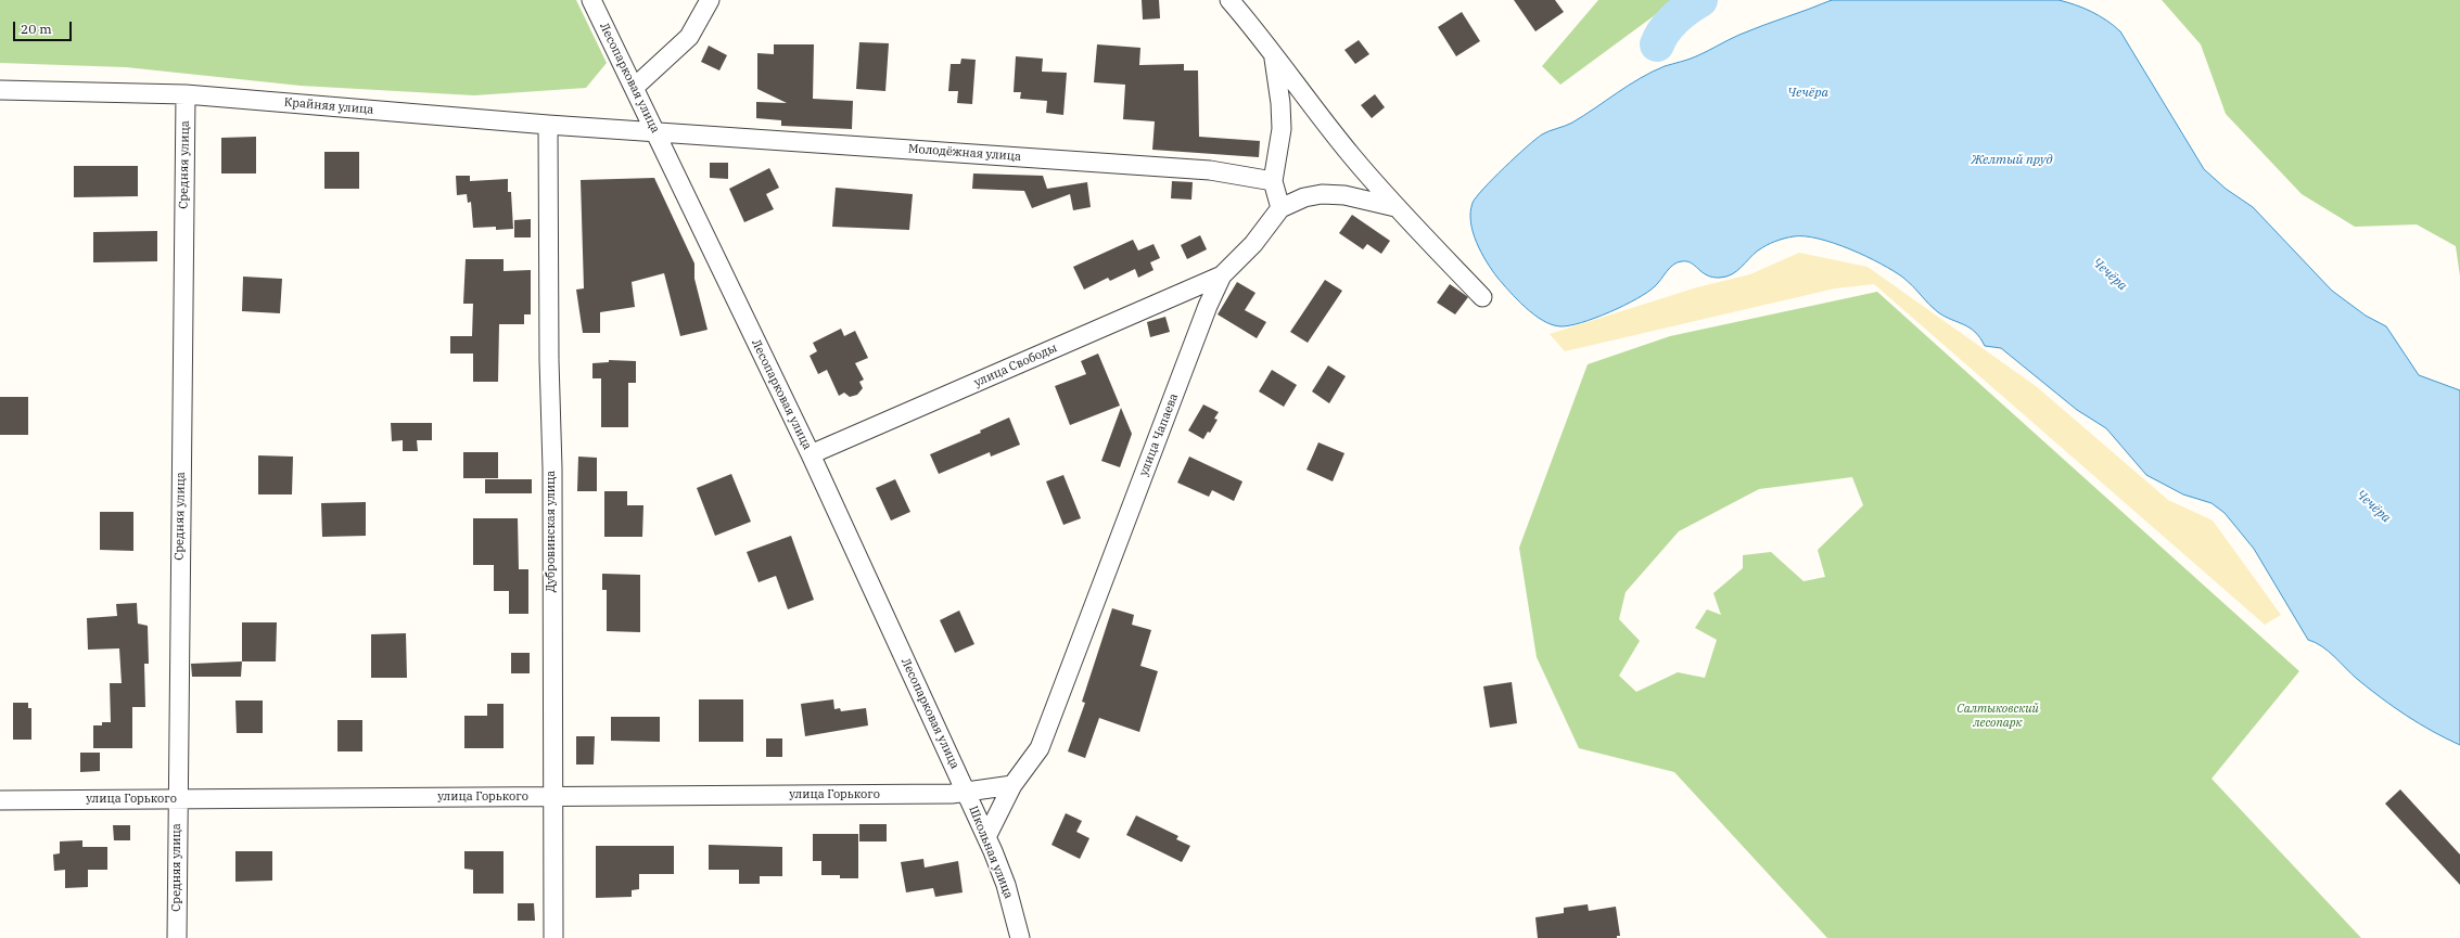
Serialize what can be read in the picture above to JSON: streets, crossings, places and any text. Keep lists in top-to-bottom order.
{
  "streets": {
    "street": [
      "Лесопарковая улица",
      "Крайняя улица",
      "Молодёжная улица",
      "Средняя улица",
      "улица Свободы",
      "улица Чапаева",
      "Дубровинская улица",
      "улица Горького",
      "Школьная улица"
    ]
  },
  "crossings": [
    ["Лесопарковая улица", "Крайняя улица"],
    ["Лесопарковая улица", "Молодёжная улица"],
    ["Лесопарковая улица", "улица Свободы"],
    ["Лесопарковая улица", "улица Горького"],
    ["Лесопарковая улица", "Школьная улица"],
    ["Крайняя улица", "Молодёжная улица"],
    ["Крайняя улица", "Средняя улица"],
    ["Крайняя улица", "Дубровинская улица"],
    ["Средняя улица", "улица Горького"],
    ["улица Свободы", "улица Чапаева"],
    ["улица Чапаева", "Школьная улица"],
    ["Дубровинская улица", "улица Горького"],
    ["улица Горького", "Школьная улица"]
  ],
  "water": ["Чечёра", "Желтый пруд"],
  "parks": ["Салтыковский лесопарк"],
  "scale_bar": "20 m"
}
